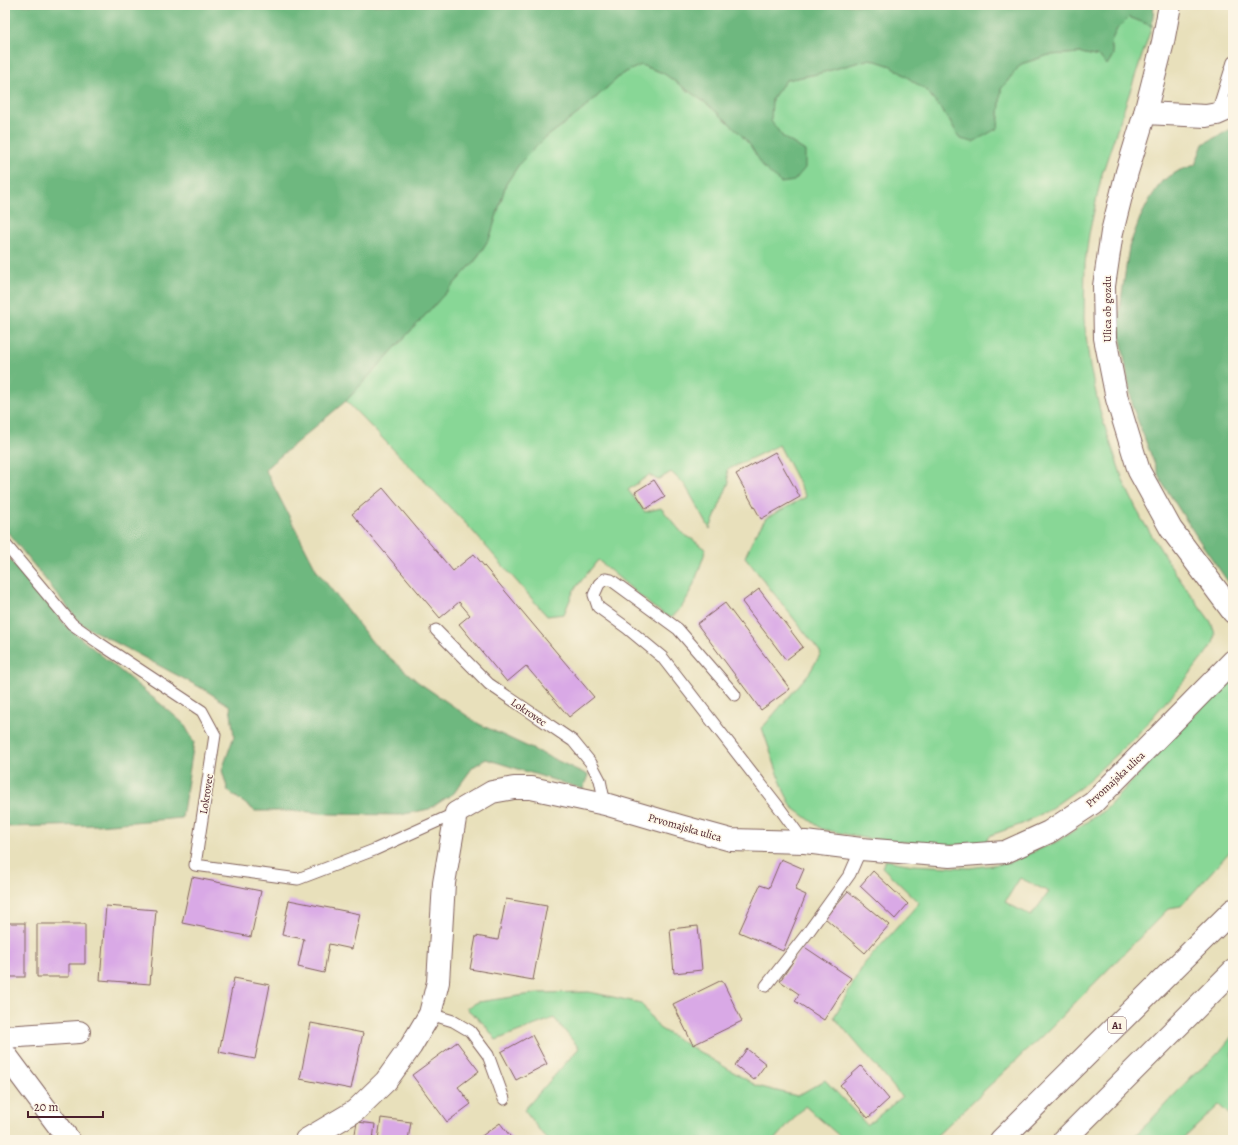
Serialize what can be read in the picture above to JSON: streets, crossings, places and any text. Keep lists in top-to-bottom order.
{
  "streets": {
    "main road": ["Ulica ob gozdu", "Prvomajska ulica", "A1"],
    "lane": ["Lokrovec"]
  },
  "crossings": [
    ["Lokrovec", "Prvomajska ulica"]
  ],
  "scale_bar": "20 m"
}
